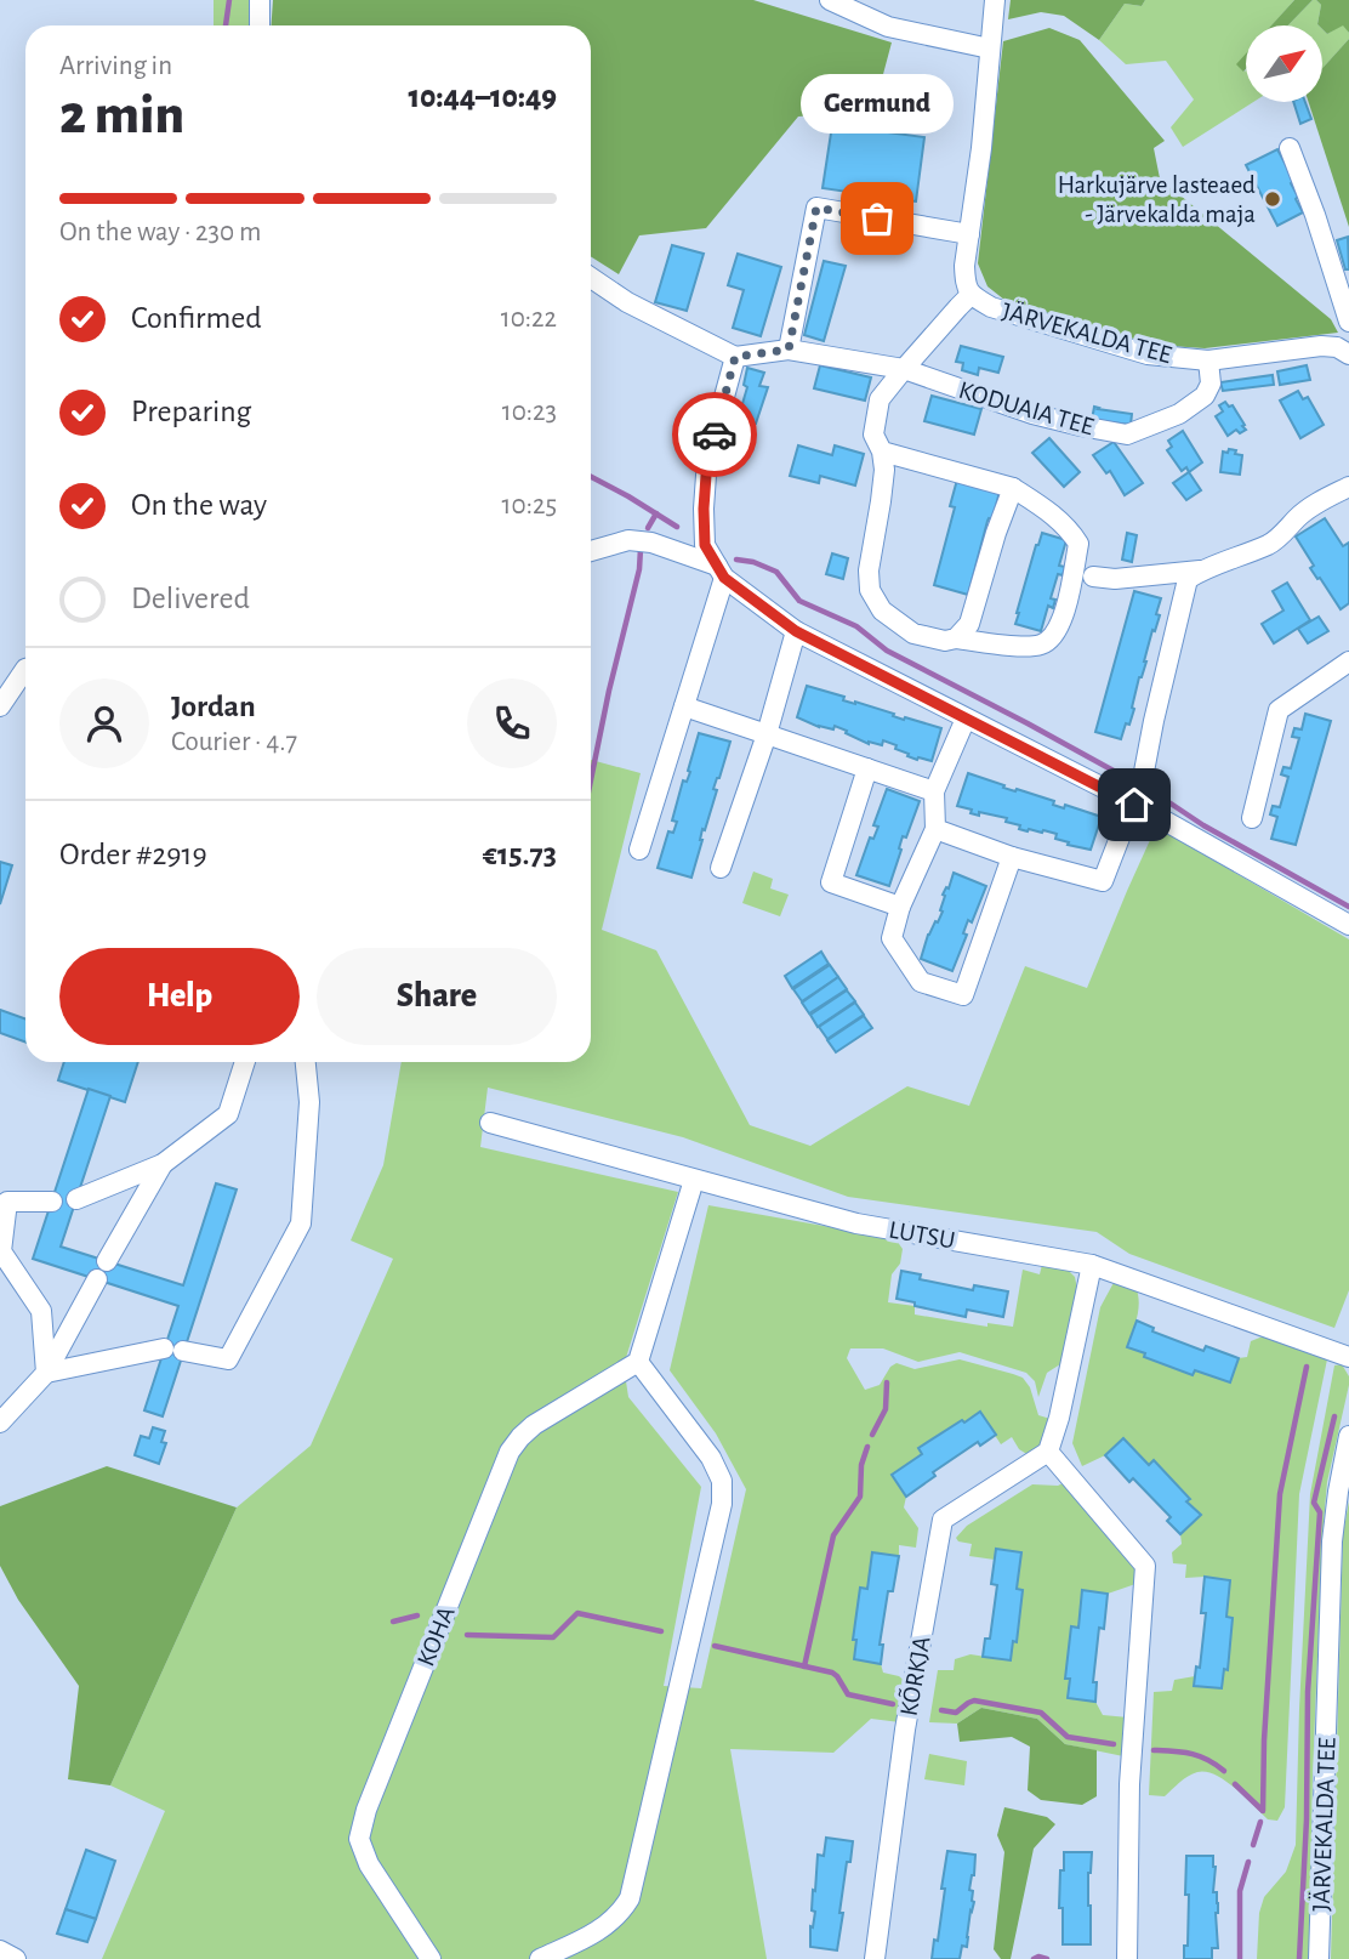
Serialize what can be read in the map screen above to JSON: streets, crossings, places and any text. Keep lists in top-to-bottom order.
{
  "streets": {
    "street": [
      "JÄRVEKALDA TEE",
      "KODUAIA TEE",
      "LUTSU",
      "KOHA",
      "KÕRKJA"
    ]
  },
  "crossings": [
    ["JÄRVEKALDA TEE", "KODUAIA TEE"]
  ],
  "places": ["Harkujärve lasteaed - Järvekalda maja", "Germund"],
  "north": "top right",
  "page": {
    "heading": ["2 min", "Arriving in", "10:44–10:49"],
    "panel": [
      "Jordan",
      "Courier · 4.7",
      "Order #2919",
      "€15.73"
    ],
    "bubble": "Germund",
    "bar": "On the way · 230 m",
    "list": [
      ["Confirmed", "10:22"],
      ["Preparing", "10:23"],
      ["On the way", "10:25"],
      "Delivered"
    ],
    "buttons": ["Help", "Share"]
  }
}
